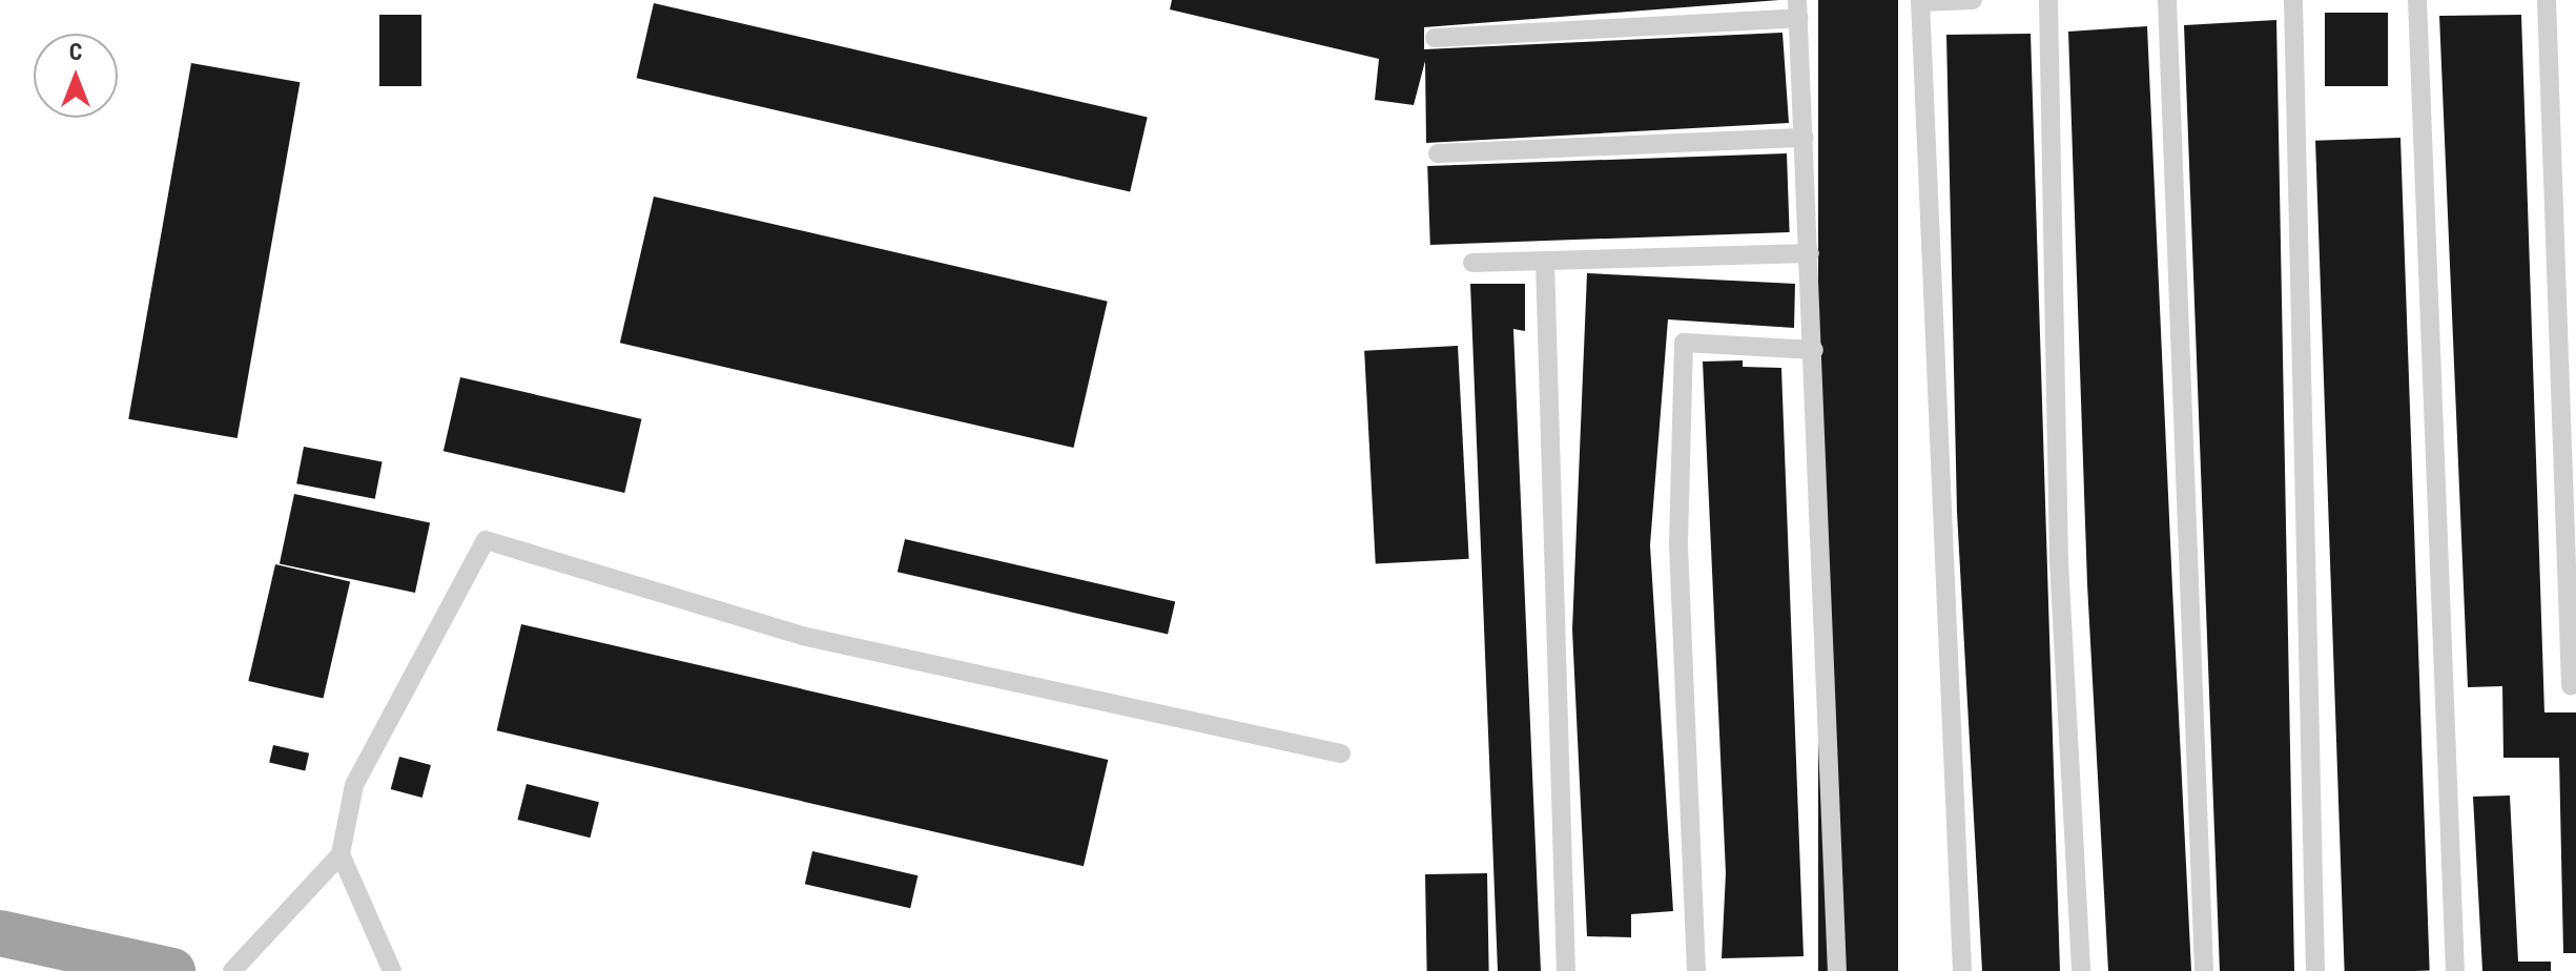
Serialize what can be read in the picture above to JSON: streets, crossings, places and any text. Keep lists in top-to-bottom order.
{
  "north": "top"
}
